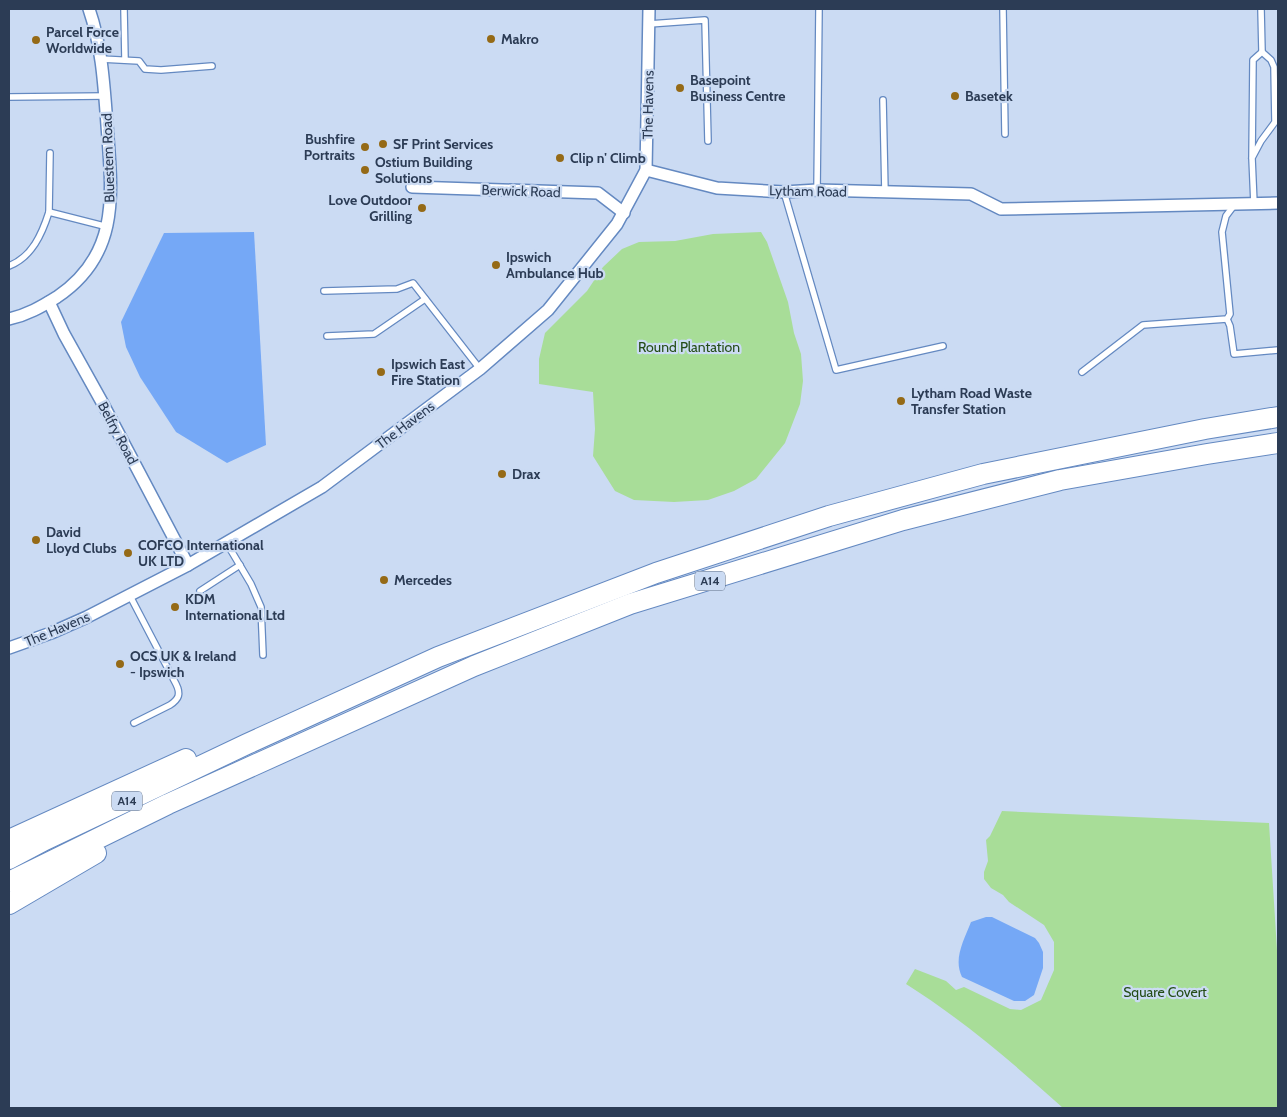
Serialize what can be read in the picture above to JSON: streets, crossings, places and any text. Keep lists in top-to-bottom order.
{
  "streets": {
    "highway": ["A14"],
    "street": [
      "The Havens",
      "Bluestem Road",
      "Berwick Road",
      "Lytham Road",
      "Belfry Road"
    ]
  },
  "crossings": [
    ["The Havens", "Berwick Road"],
    ["The Havens", "Lytham Road"],
    ["The Havens", "Belfry Road"],
    ["Bluestem Road", "Belfry Road"]
  ],
  "parks": ["Round Plantation", "Square Covert"],
  "places": [
    "Makro",
    "Parcel Force Worldwide",
    "Basepoint Business Centre",
    "Basetek",
    "SF Print Services",
    "Bushfire Portraits",
    "Clip n' Climb",
    "Ostium Building Solutions",
    "Love Outdoor Grilling",
    "Ipswich Ambulance Hub",
    "Ipswich East Fire Station",
    "Lytham Road Waste Transfer Station",
    "Drax",
    "David Lloyd Clubs",
    "COFCO International UK LTD",
    "Mercedes",
    "KDM International Ltd",
    "OCS UK & Ireland - Ipswich"
  ]
}
